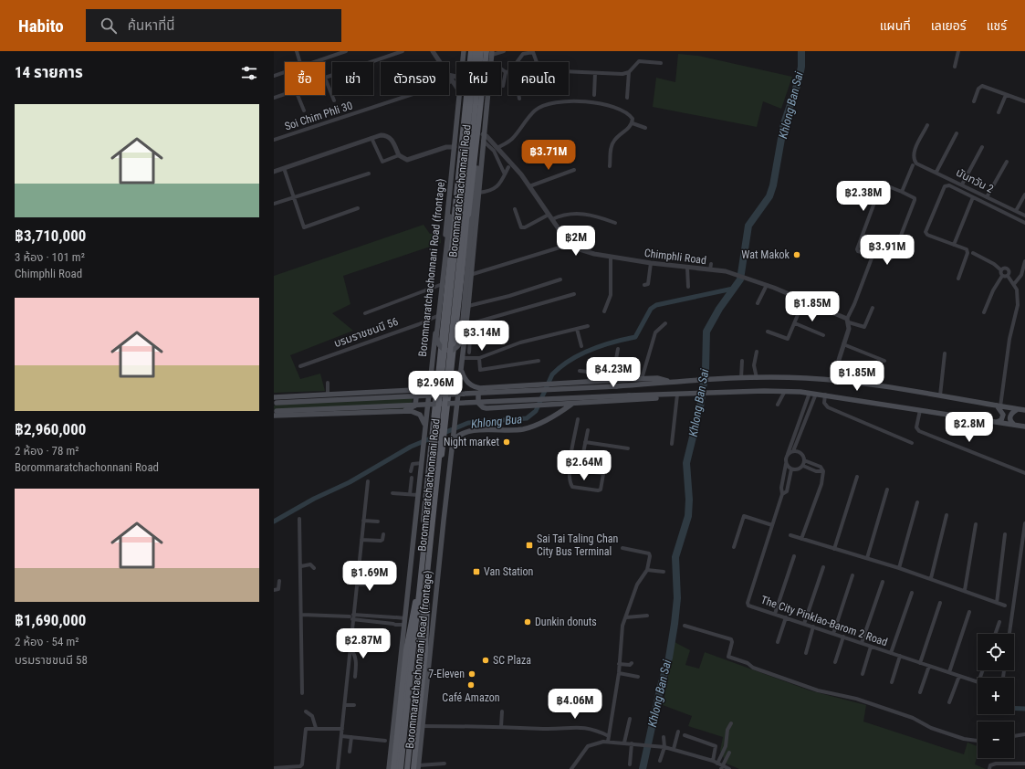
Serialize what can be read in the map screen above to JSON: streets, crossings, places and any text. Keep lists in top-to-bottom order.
{
  "streets": {
    "main road": ["Borommaratchachonnani Road", "Borommaratchachonnani Road (frontage)"],
    "street": [
      "Soi Chim Phli 30",
      "นันทวัน 2",
      "Chimphli Road",
      "บรมราชชนนี 56",
      "The City Pinklao-Barom 2 Road"
    ]
  },
  "crossings": [
    ["Chimphli Road", "Borommaratchachonnani Road (frontage)"],
    ["Borommaratchachonnani Road (frontage)", "บรมราชชนนี 56"]
  ],
  "water": ["Khlong Ban Sai", "Khlong Bua"],
  "places": {
    "other": [
      "Wat Makok",
      "Night market",
      "Dunkin donuts",
      "SC Plaza",
      "7-Eleven",
      "Café Amazon"
    ],
    "transit": ["Sai Tai Taling Chan City Bus Terminal", "Van Station"]
  },
  "page": {
    "header": "Habito",
    "search": "ค้นหาที่นี่",
    "nav": ["แผนที่", "เลเยอร์", "แชร์"],
    "heading": "14 รายการ",
    "chip": [
      "ซื้อ",
      "เช่า",
      "ตัวกรอง",
      "ใหม่",
      "คอนโด"
    ],
    "list": [
      {
        "name": "฿3,710,000",
        "note": "3 ห้อง · 101 m² · Chimphli Road"
      },
      {
        "name": "฿2,960,000",
        "note": "2 ห้อง · 78 m² · Borommaratchachonnani Road"
      },
      {
        "name": "฿1,690,000",
        "note": "2 ห้อง · 54 m² · บรมราชชนนี 58"
      }
    ],
    "price": [
      "฿3.71M",
      "฿2.38M",
      "฿2M",
      "฿3.91M",
      "฿1.85M",
      "฿3.14M",
      "฿4.23M",
      "฿1.85M",
      "฿2.96M",
      "฿2.8M",
      "฿2.64M",
      "฿1.69M",
      "฿2.87M",
      "฿4.06M"
    ],
    "map_buttons": ["+", "−"]
  }
}
